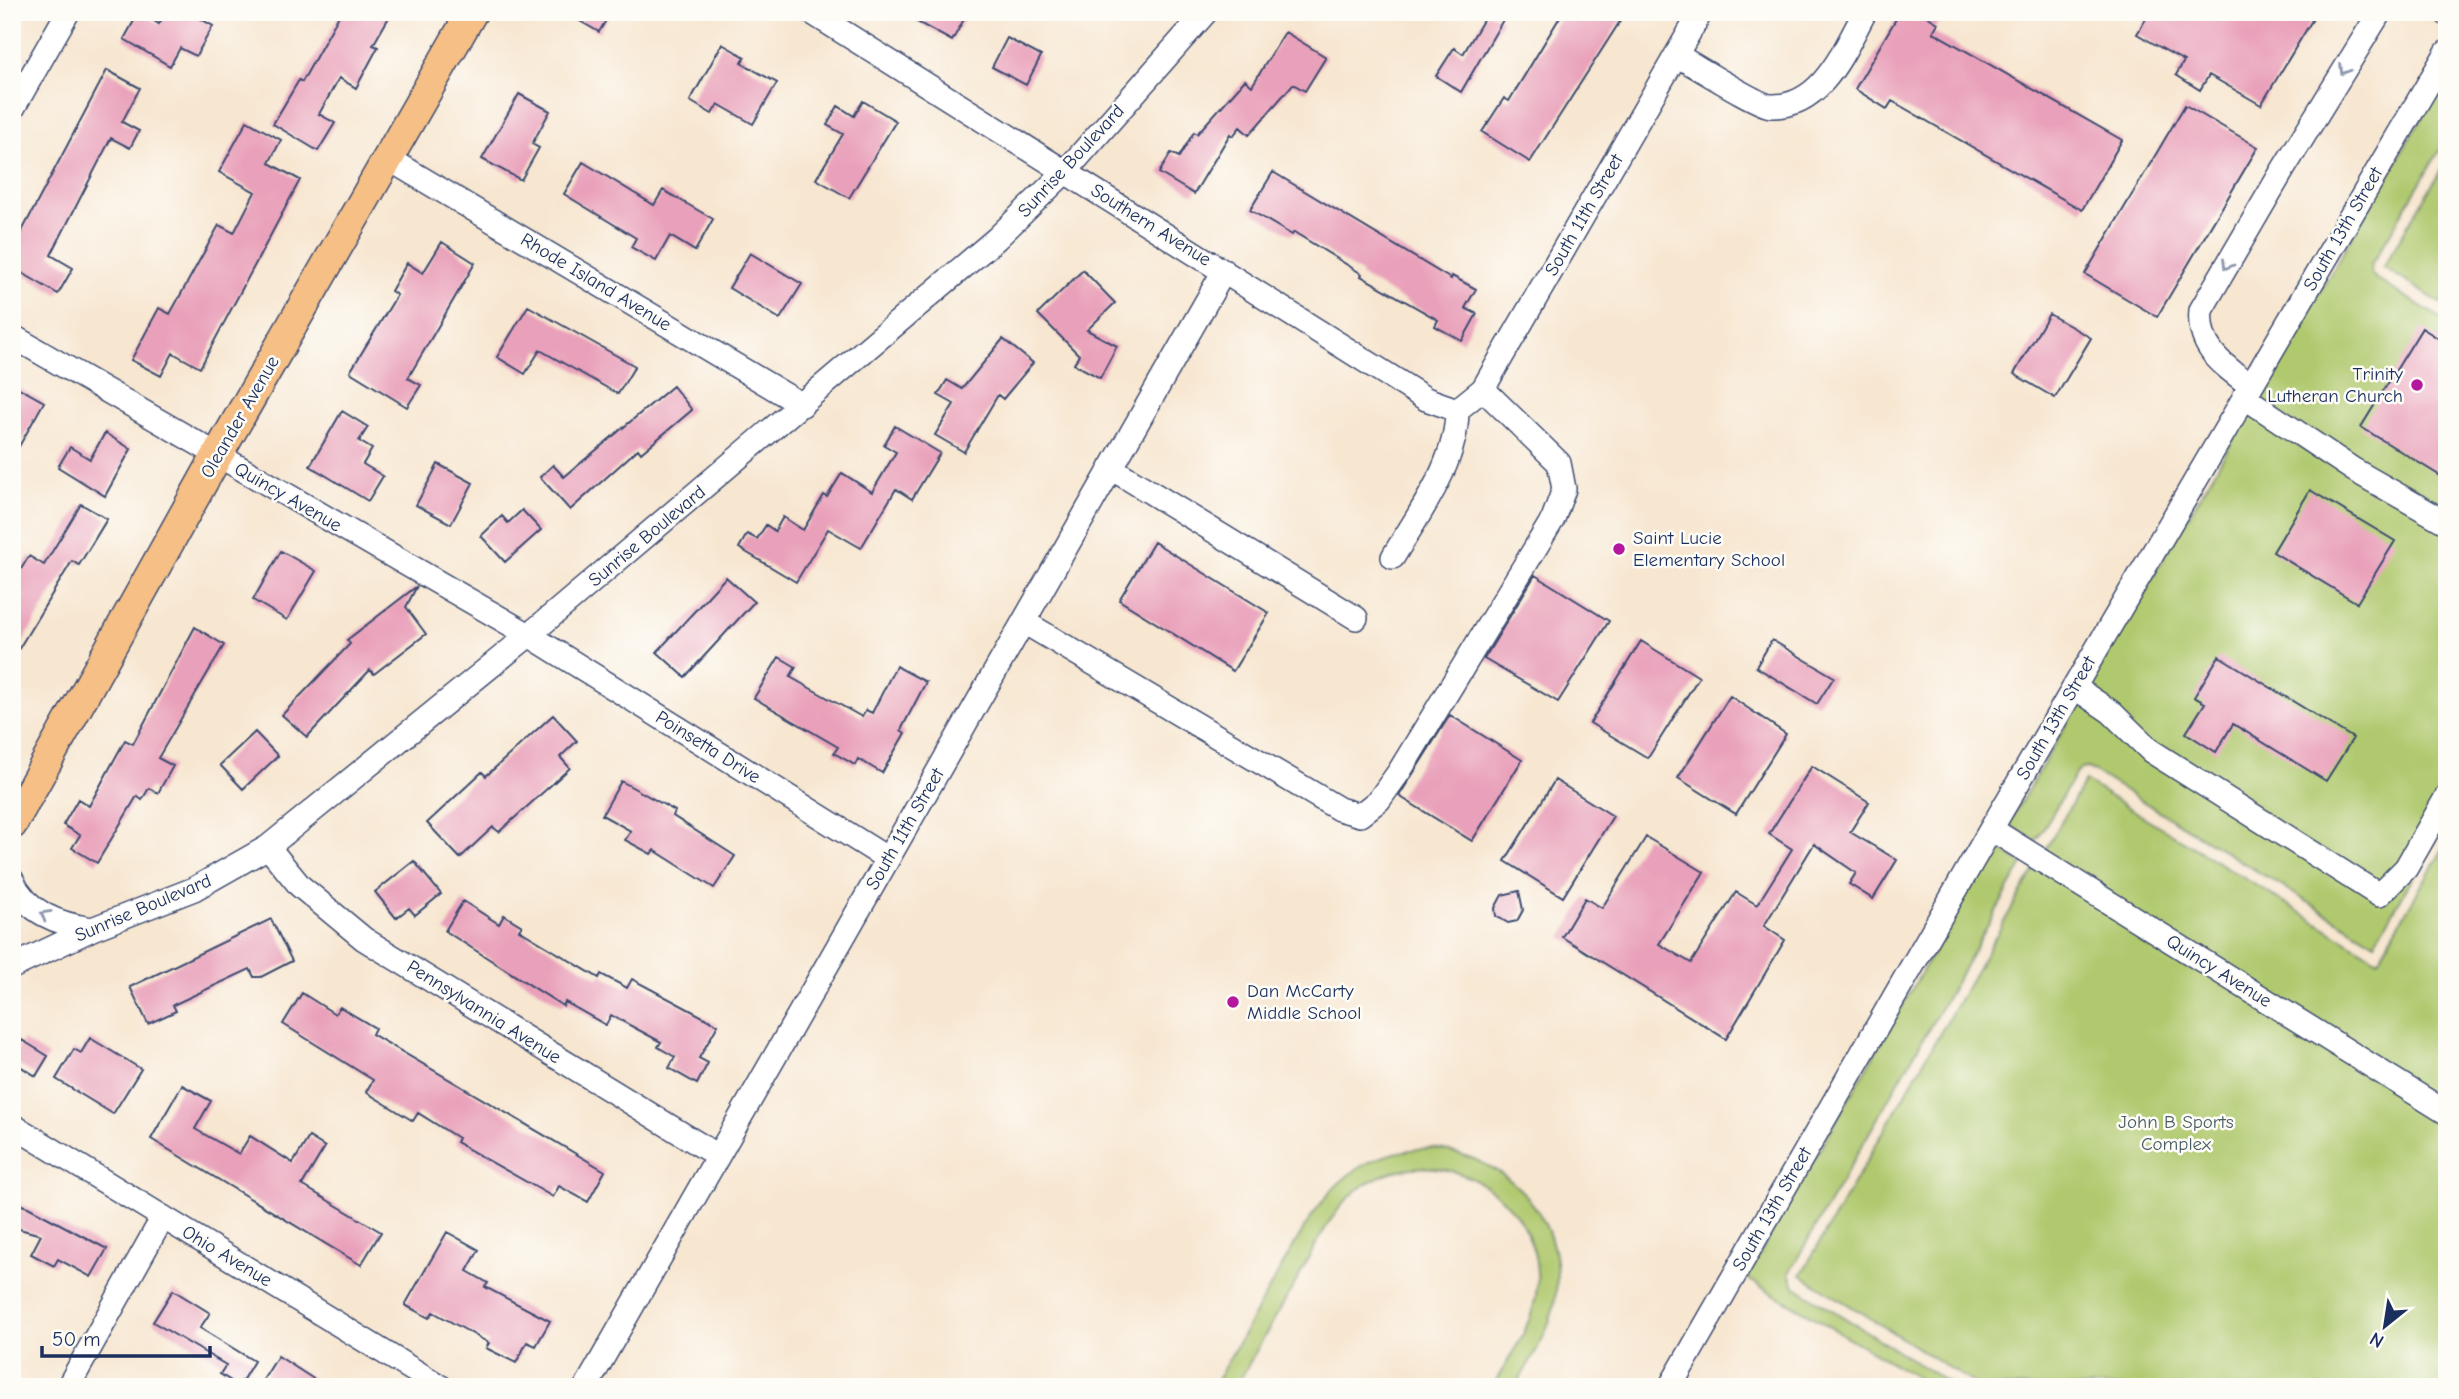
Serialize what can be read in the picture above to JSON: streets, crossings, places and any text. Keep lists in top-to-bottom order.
{
  "streets": {
    "main road": ["Oleander Avenue"],
    "street": [
      "Sunrise Boulevard",
      "South 11th Street",
      "Southern Avenue",
      "South 13th Street",
      "Rhode Island Avenue",
      "Quincy Avenue",
      "Poinsetta Drive",
      "Pennsylvannia Avenue",
      "Ohio Avenue"
    ]
  },
  "crossings": [
    ["Sunrise Boulevard", "Southern Avenue"],
    ["Sunrise Boulevard", "Rhode Island Avenue"],
    ["Sunrise Boulevard", "Quincy Avenue"],
    ["Sunrise Boulevard", "Poinsetta Drive"],
    ["Sunrise Boulevard", "Pennsylvannia Avenue"],
    ["South 11th Street", "Southern Avenue"],
    ["South 11th Street", "Poinsetta Drive"],
    ["South 11th Street", "Pennsylvannia Avenue"],
    ["South 13th Street", "Quincy Avenue"],
    ["Rhode Island Avenue", "Oleander Avenue"],
    ["Oleander Avenue", "Quincy Avenue"],
    ["Quincy Avenue", "Poinsetta Drive"]
  ],
  "parks": ["John B Sports Complex"],
  "places": ["Trinity Lutheran Church", "Saint Lucie Elementary School", "Dan McCarty Middle School"],
  "scale_bar": "50 m",
  "north": "bottom left"
}
